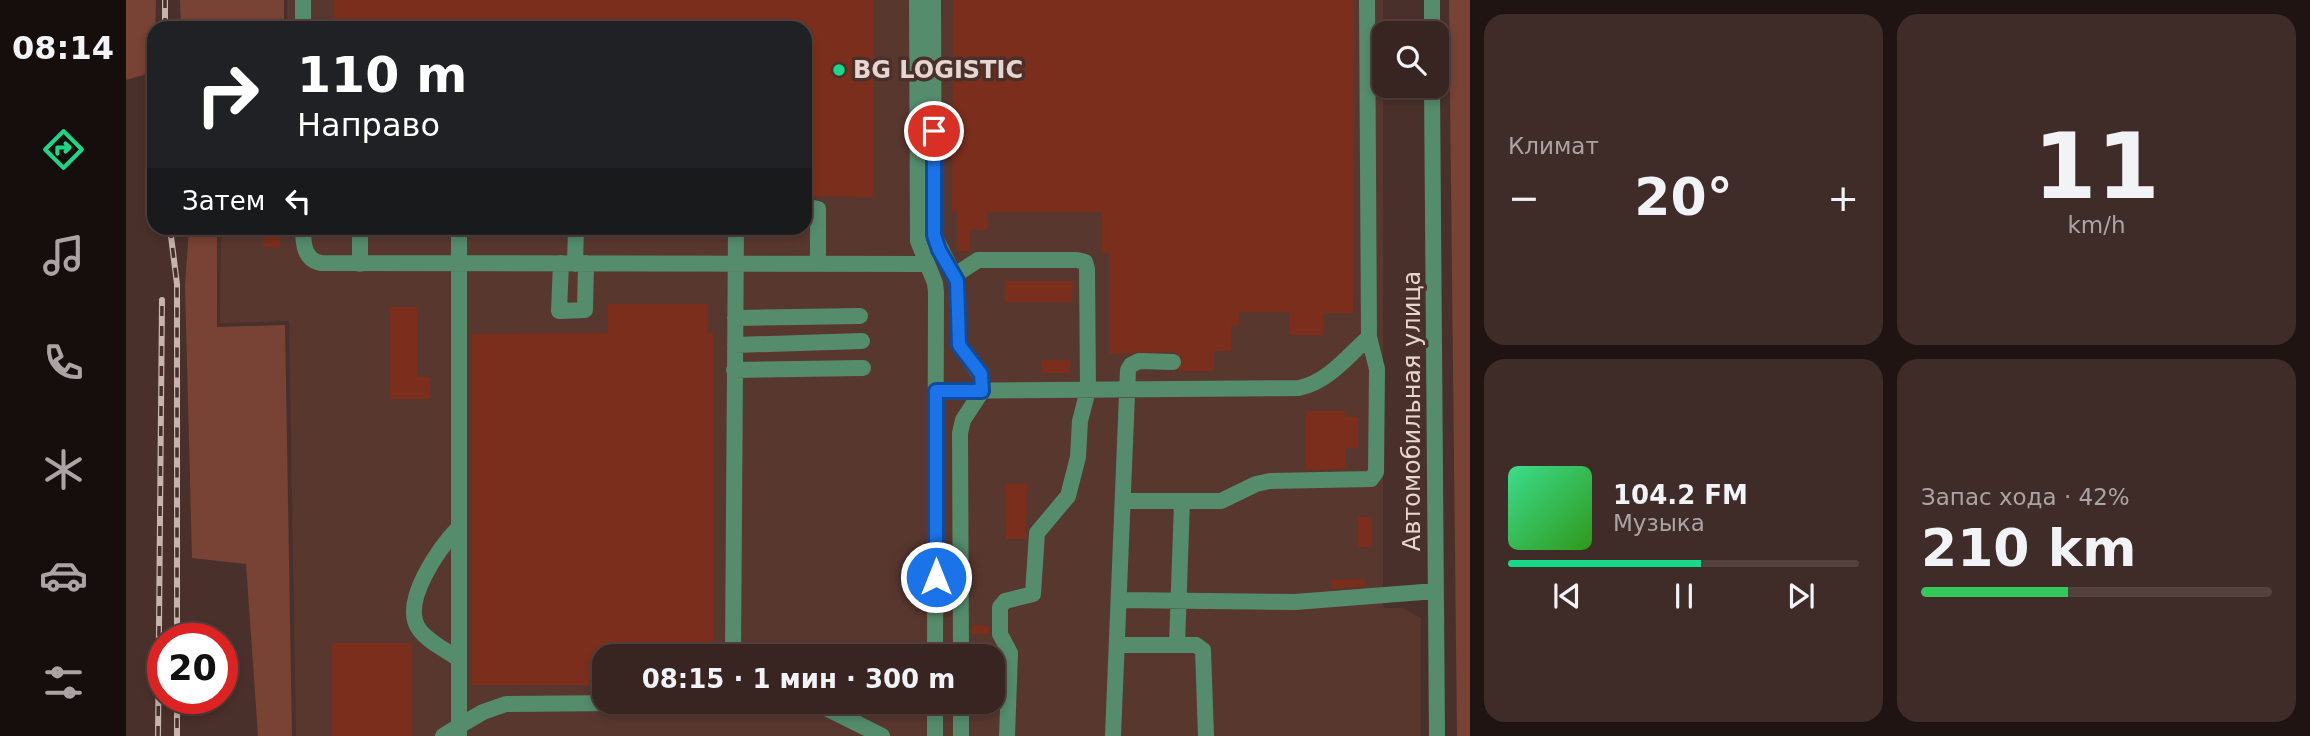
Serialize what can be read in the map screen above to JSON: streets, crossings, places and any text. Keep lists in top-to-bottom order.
{
  "streets": {
    "street": ["Автомобильная улица"]
  },
  "places": ["BG LOGISTIC"],
  "page": {
    "tabs": "08:14",
    "tile": [
      "Климат",
      ["11", "km/h"],
      ["Запас хода · 42%", "210 km"]
    ],
    "turn": ["110 m", "Направо"],
    "then": "Затем",
    "heat": ["−", "20°", "+"],
    "song": ["104.2 FM", "Музыка"],
    "limit": "20",
    "trip": "08:15 · 1 мин · 300 m"
  }
}
